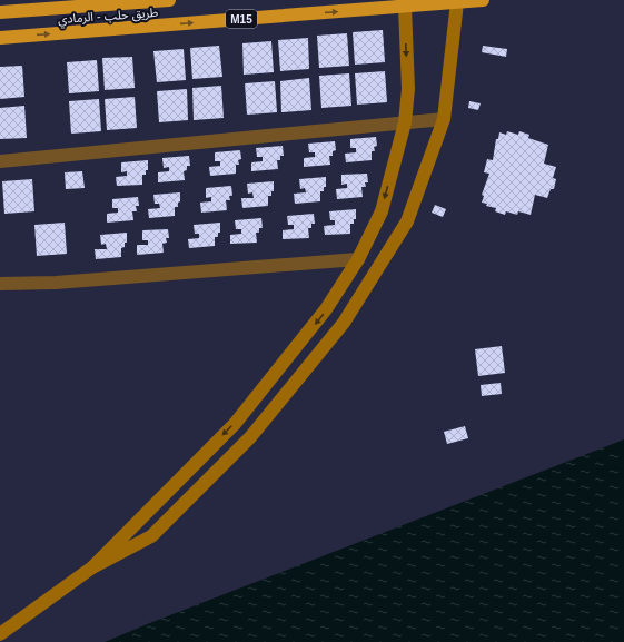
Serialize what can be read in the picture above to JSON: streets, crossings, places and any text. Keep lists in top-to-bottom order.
{
  "streets": {
    "highway": ["طريق حلب - الرمادي", "M15"]
  }
}
